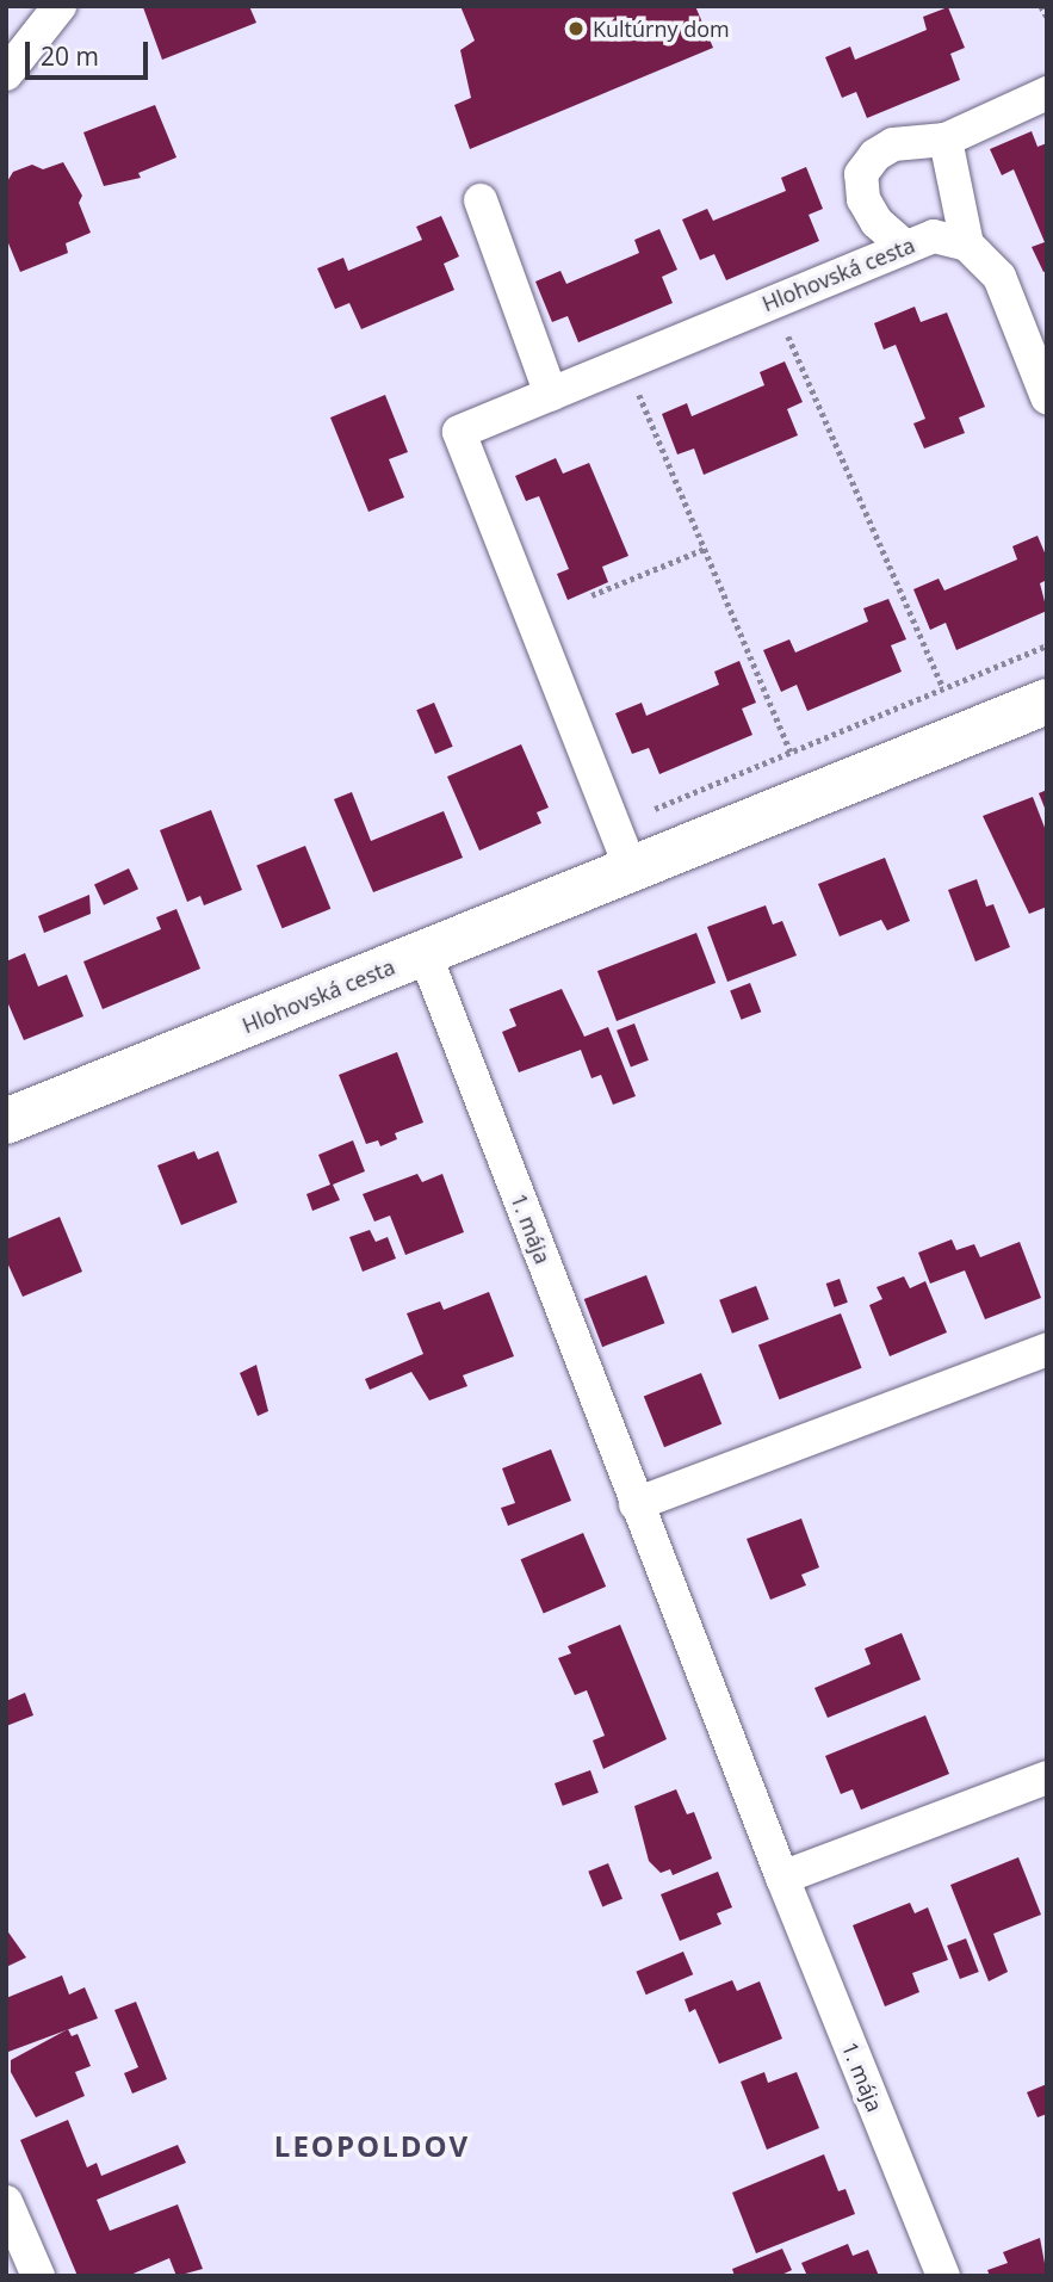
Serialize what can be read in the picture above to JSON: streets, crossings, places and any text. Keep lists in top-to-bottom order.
{
  "streets": {
    "street": ["Hlohovská cesta", "1. mája"]
  },
  "crossings": [
    ["Hlohovská cesta", "1. mája"]
  ],
  "districts": ["LEOPOLDOV"],
  "places": ["Kultúrny dom"],
  "scale_bar": "20 m"
}
